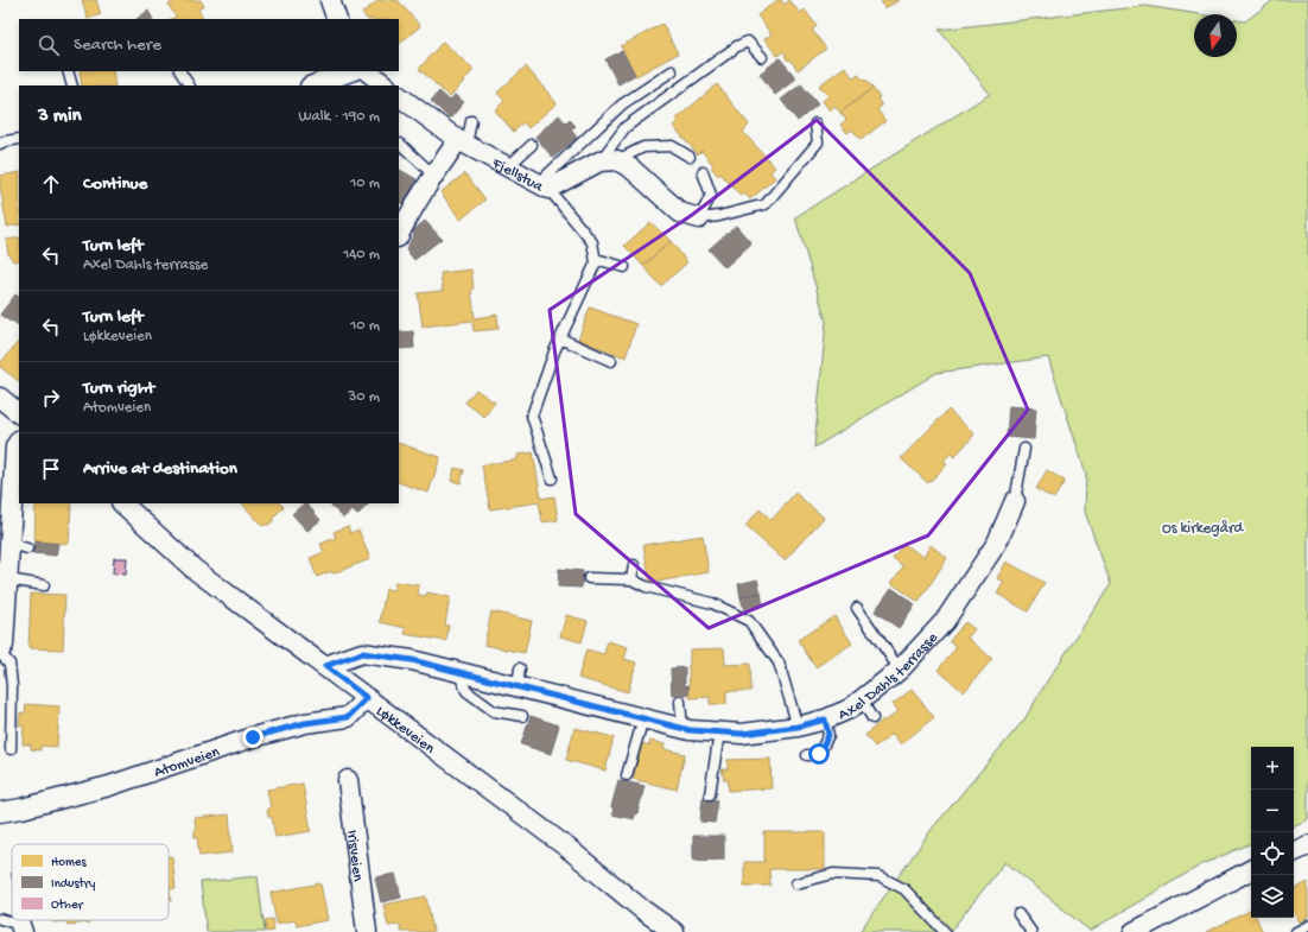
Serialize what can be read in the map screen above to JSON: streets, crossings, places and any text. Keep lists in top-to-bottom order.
{
  "streets": {
    "street": [
      "Fjellstua",
      "Axel Dahls terrasse",
      "Løkkeveien",
      "Atomveien",
      "Irisveien"
    ]
  },
  "crossings": [
    ["Axel Dahls terrasse", "Løkkeveien"],
    ["Løkkeveien", "Atomveien"]
  ],
  "parks": ["Os kirkegård"],
  "legend": ["Homes", "Industry", "Other"],
  "north": "bottom",
  "page": {
    "search": "Search here",
    "heading": ["3 min", "Walk · 190 m"],
    "list": [
      ["Continue", "10 m"],
      ["Turn left", "Axel Dahls terrasse", "140 m"],
      ["Turn left", "Løkkeveien", "10 m"],
      ["Turn right", "Atomveien", "30 m"],
      "Arrive at destination"
    ],
    "map_buttons": ["+", "−"]
  }
}
